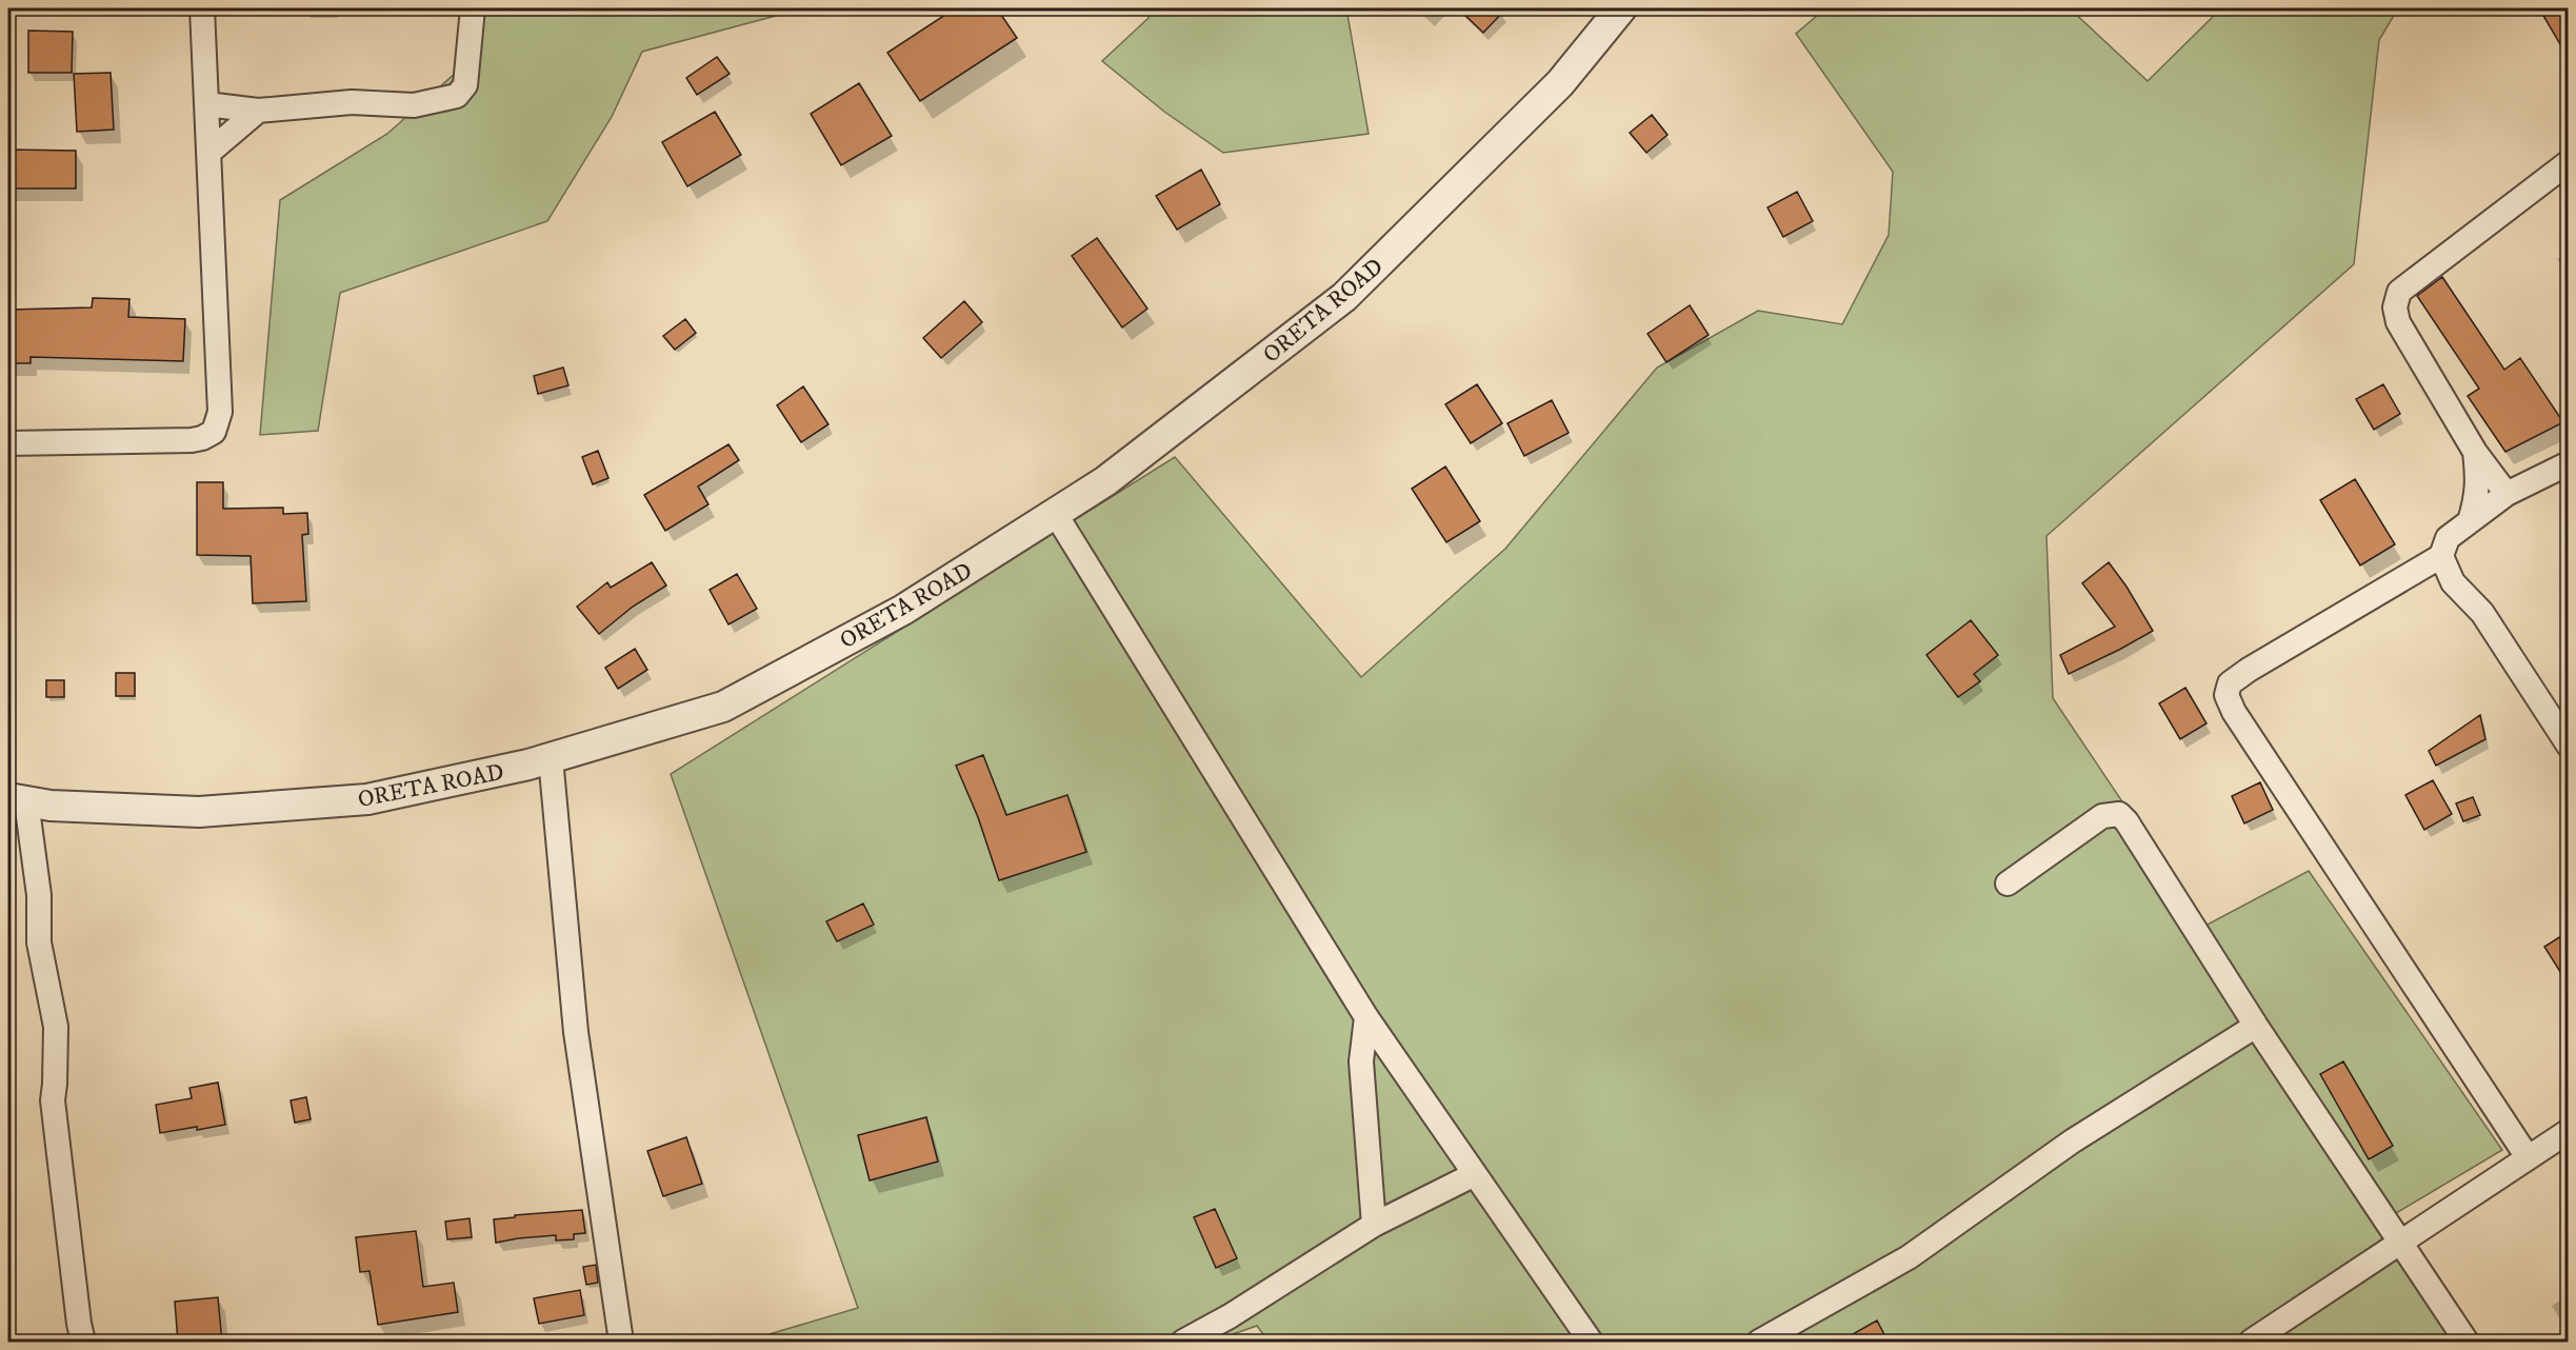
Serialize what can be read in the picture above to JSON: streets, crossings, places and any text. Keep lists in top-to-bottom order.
{
  "streets": {
    "street": ["ORETA ROAD"]
  }
}
